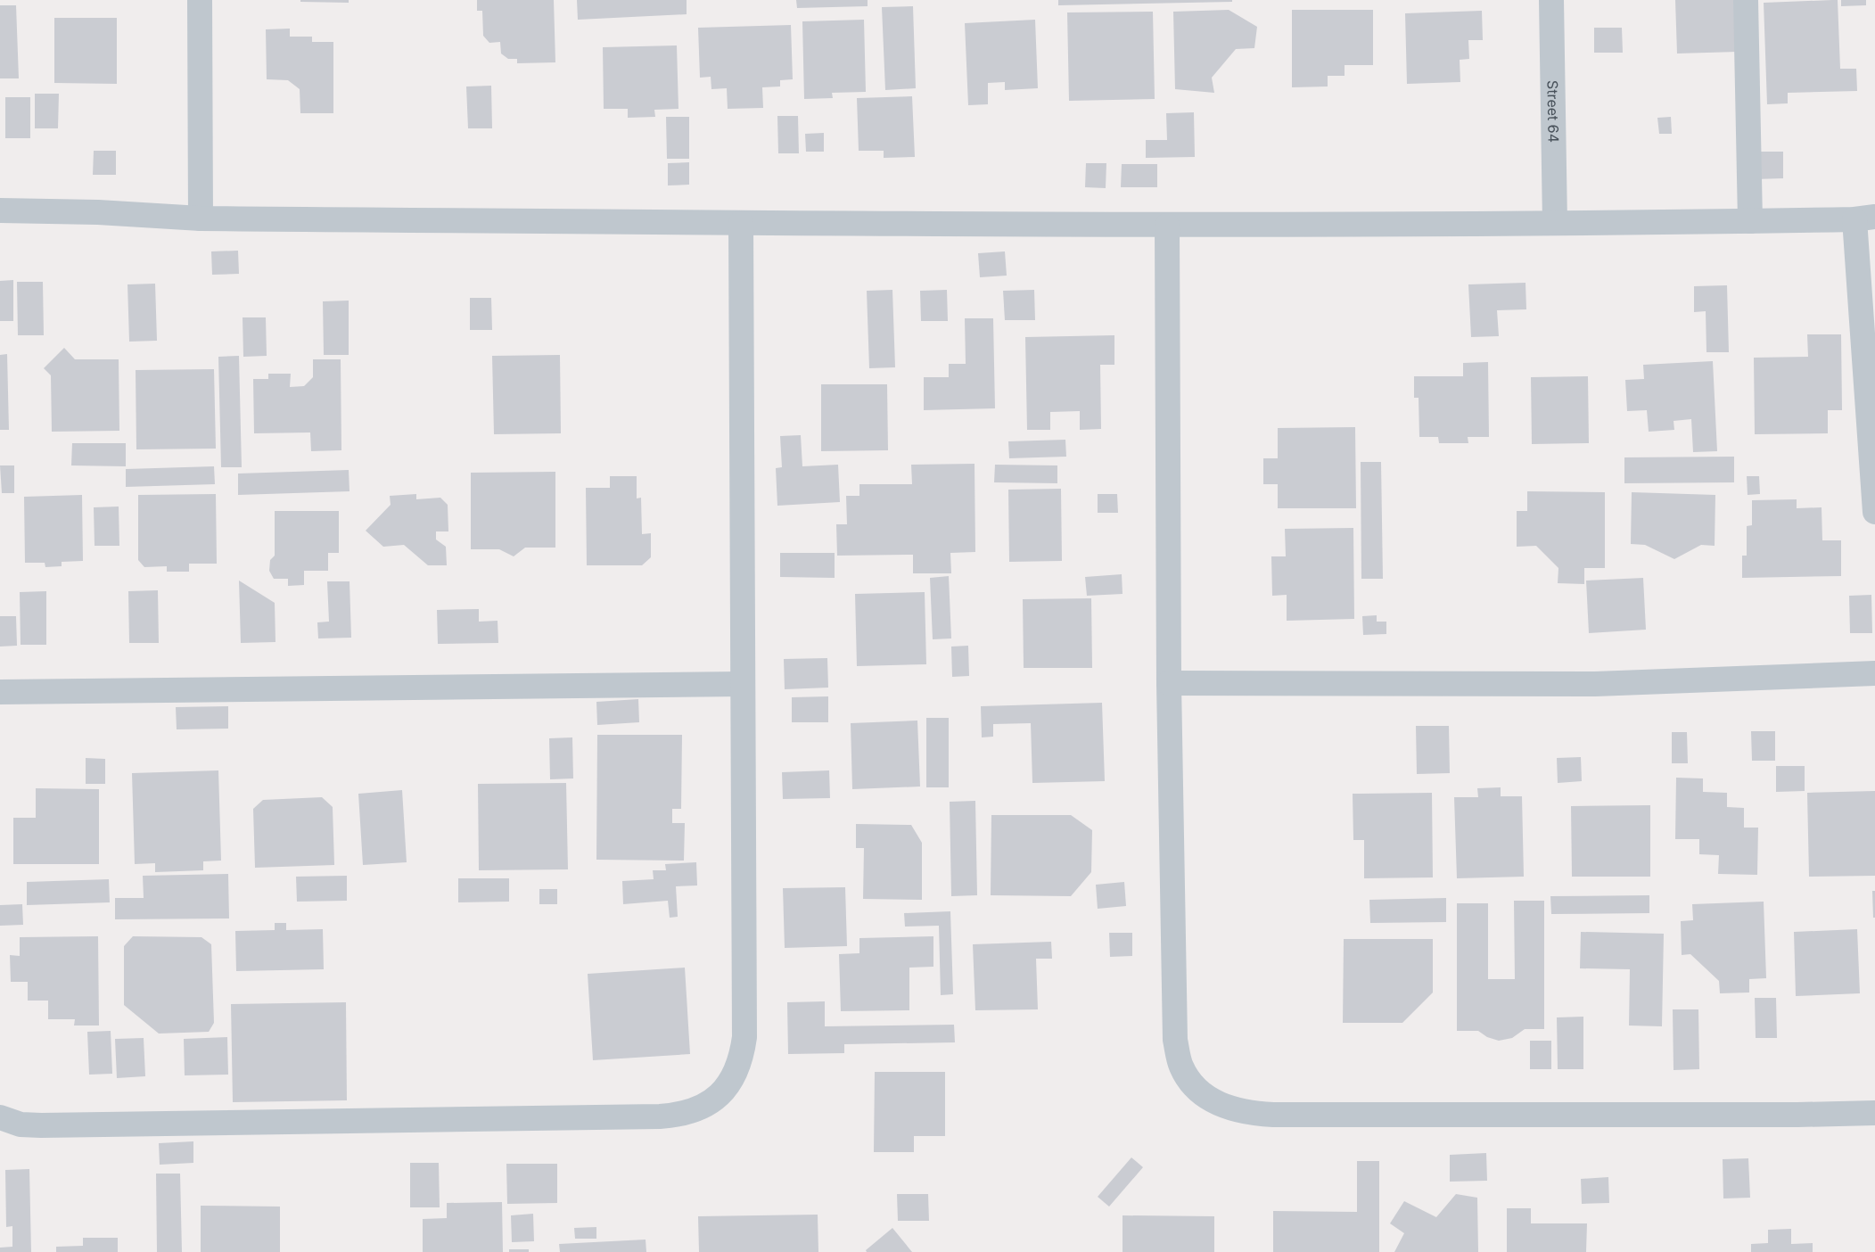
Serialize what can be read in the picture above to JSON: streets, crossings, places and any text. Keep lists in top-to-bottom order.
{
  "streets": {
    "street": ["Street 64"]
  }
}
